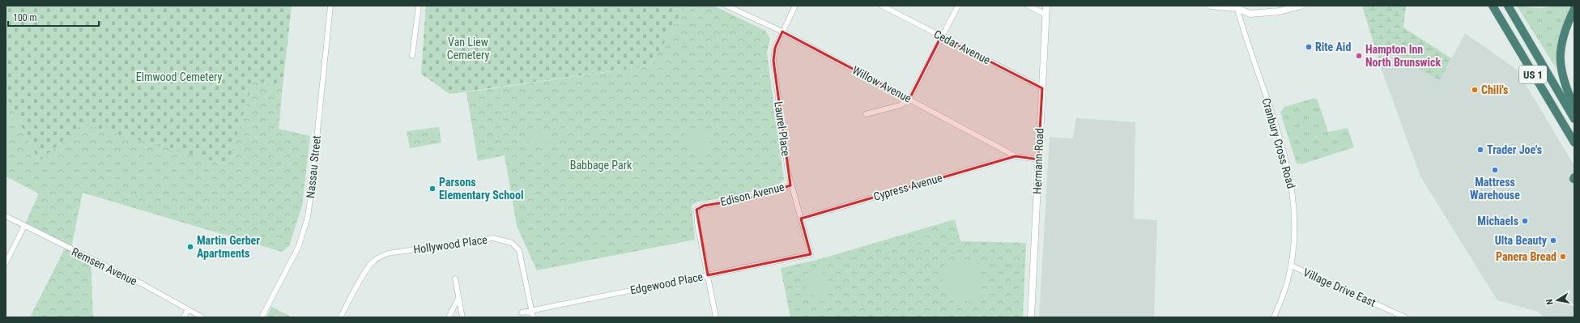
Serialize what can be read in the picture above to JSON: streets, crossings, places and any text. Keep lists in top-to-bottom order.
{
  "streets": {
    "highway": ["US 1"],
    "street": [
      "Cedar Avenue",
      "Willow Avenue",
      "Laurel Place",
      "Cranbury Cross Road",
      "Hermann Road",
      "Nassau Street",
      "Cypress Avenue",
      "Edison Avenue",
      "Hollywood Place",
      "Remsen Avenue",
      "Edgewood Place",
      "Village Drive East"
    ]
  },
  "crossings": [
    ["Cedar Avenue", "Hermann Road"],
    ["Willow Avenue", "Laurel Place"],
    ["Willow Avenue", "Hermann Road"],
    ["Willow Avenue", "Cypress Avenue"],
    ["Laurel Place", "Cypress Avenue"],
    ["Laurel Place", "Edison Avenue"],
    ["Laurel Place", "Edgewood Place"],
    ["Cranbury Cross Road", "Village Drive East"],
    ["Edison Avenue", "Edgewood Place"],
    ["Hollywood Place", "Edgewood Place"]
  ],
  "parks": ["Van Liew Cemetery", "Elmwood Cemetery", "Babbage Park"],
  "places": [
    "Rite Aid",
    "Hampton Inn North Brunswick",
    "Chili's",
    "Trader Joe's",
    "Mattress Warehouse",
    "Parsons Elementary School",
    "Michaels",
    "Ulta Beauty",
    "Martin Gerber Apartments",
    "Panera Bread"
  ],
  "scale_bar": "100 m",
  "north": "left"
}
